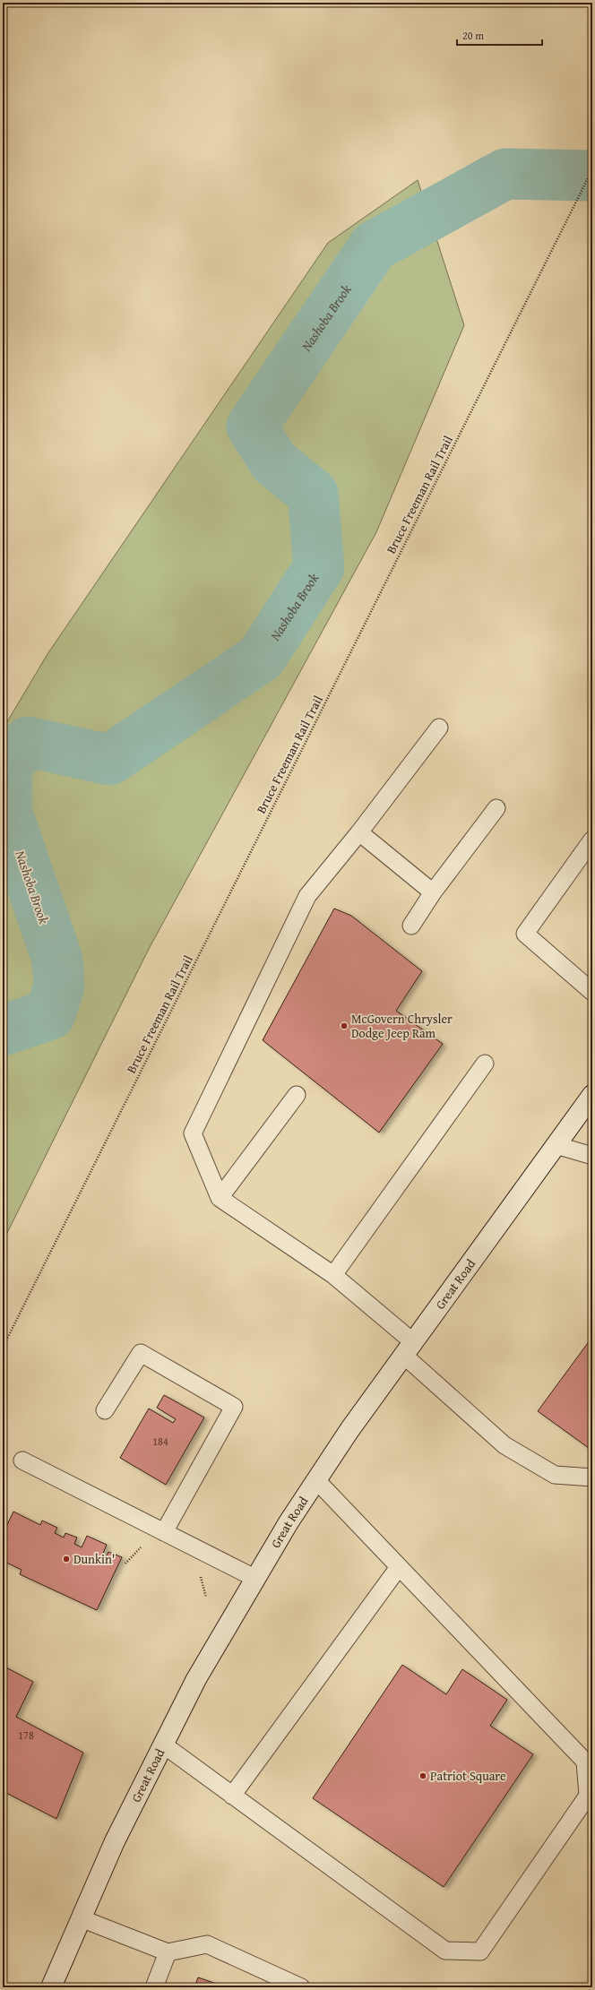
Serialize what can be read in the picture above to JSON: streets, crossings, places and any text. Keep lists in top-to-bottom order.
{
  "streets": {
    "main road": ["Great Road"],
    "path": ["Bruce Freeman Rail Trail"]
  },
  "water": ["Nashoba Brook"],
  "places": ["McGovern Chrysler Dodge Jeep Ram", "Dunkin'", "Patriot Square"],
  "house_numbers": ["184", "178"],
  "scale_bar": "20 m"
}
